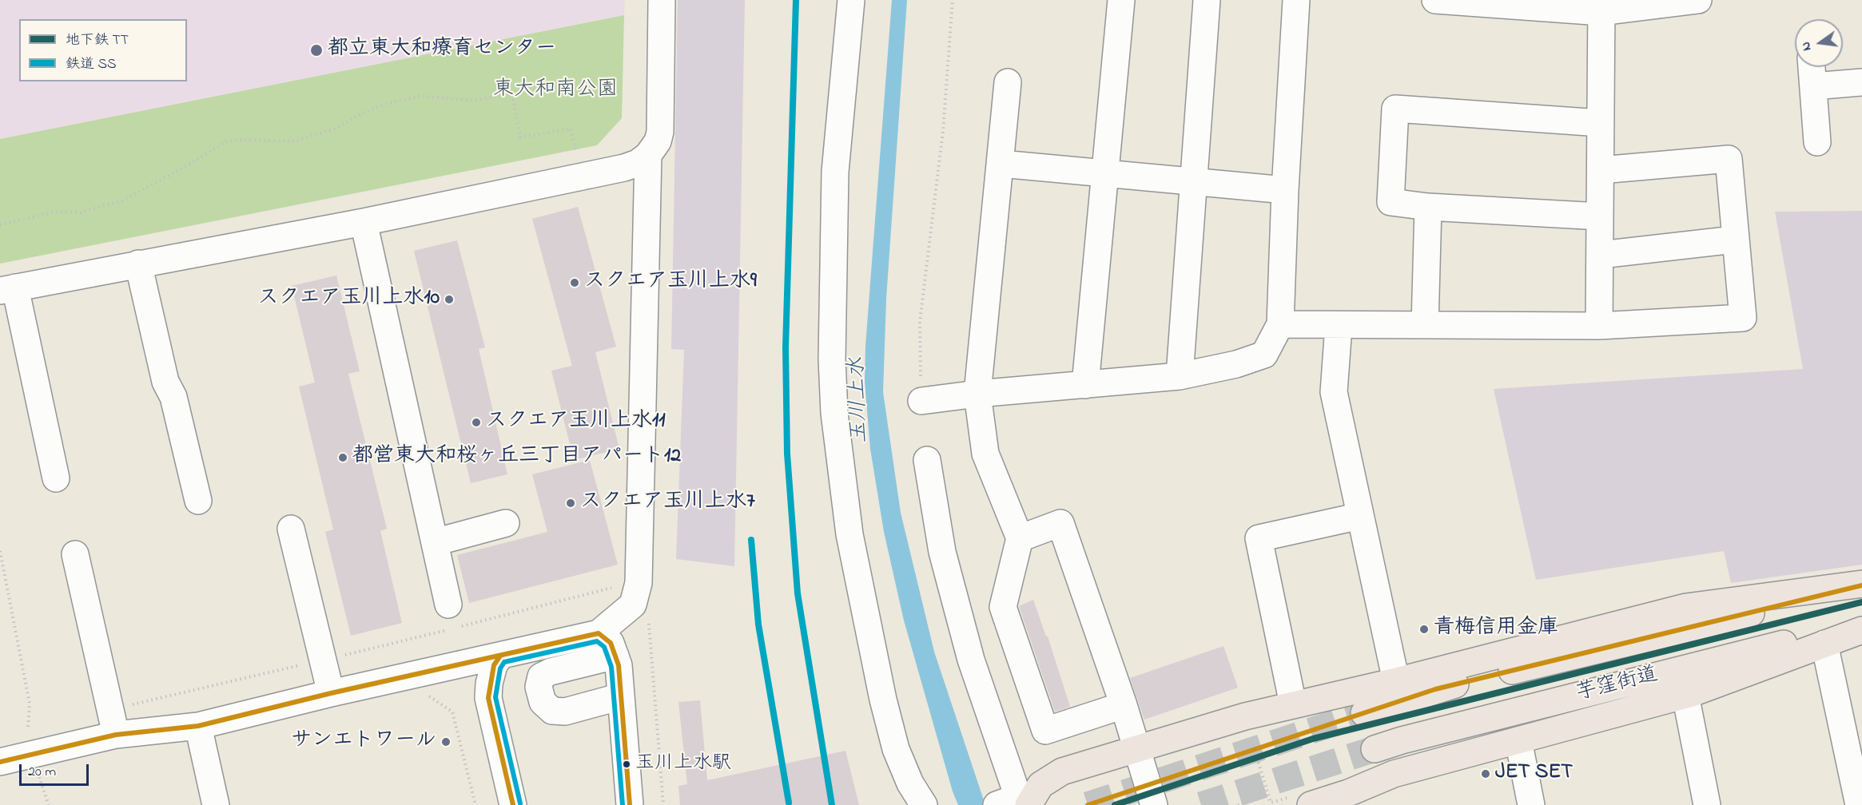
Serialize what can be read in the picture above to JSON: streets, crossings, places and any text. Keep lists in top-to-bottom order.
{
  "streets": {
    "main road": ["芋窪街道"]
  },
  "water": ["玉川上水"],
  "parks": ["東大和南公園"],
  "places": [
    "都立東大和療育センター",
    "スクエア玉川上水9",
    "スクエア玉川上水10",
    "スクエア玉川上水11",
    "都営東大和桜ヶ丘三丁目アパート12",
    "スクエア玉川上水7",
    "青梅信用金庫",
    "サンエトワール",
    "玉川上水駅",
    "JET SET"
  ],
  "lines": ["rail line SS", "metro line TT"],
  "legend": ["地下鉄 TT", "鉄道 SS"],
  "scale_bar": "20 m",
  "north": "left"
}
